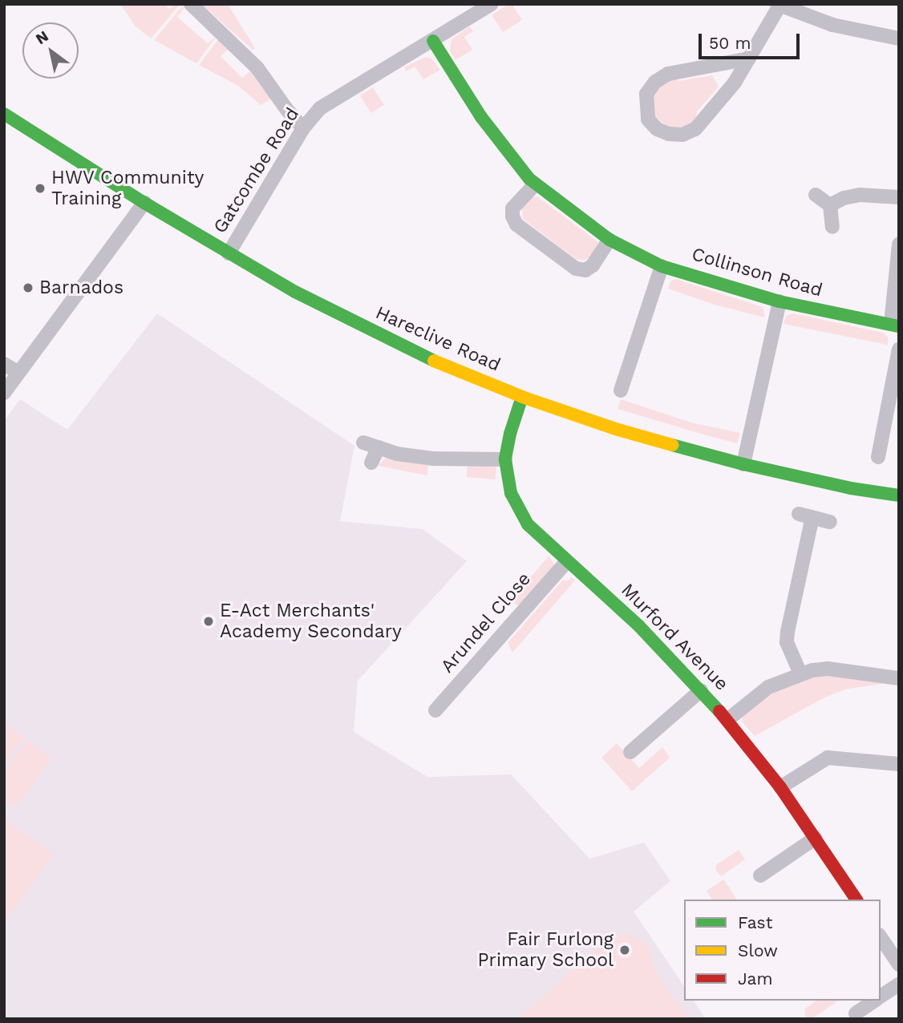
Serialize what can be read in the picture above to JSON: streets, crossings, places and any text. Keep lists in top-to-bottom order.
{
  "streets": {
    "street": [
      "Gatcombe Road",
      "Collinson Road",
      "Hareclive Road",
      "Arundel Close",
      "Murford Avenue"
    ]
  },
  "crossings": [
    ["Gatcombe Road", "Collinson Road"],
    ["Gatcombe Road", "Hareclive Road"],
    ["Hareclive Road", "Murford Avenue"],
    ["Arundel Close", "Murford Avenue"]
  ],
  "places": [
    "HWV Community Training",
    "Barnados",
    "E-Act Merchants' Academy Secondary",
    "Fair Furlong Primary School"
  ],
  "legend": ["Fast", "Slow", "Jam"],
  "scale_bar": "50 m",
  "north": "top left"
}
